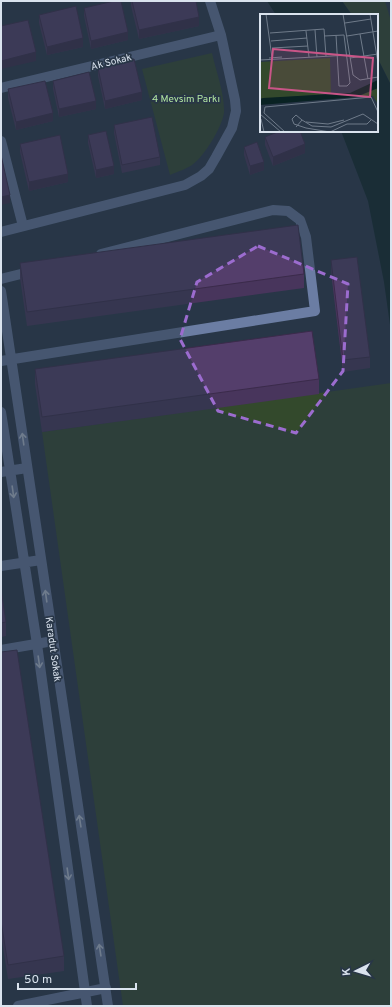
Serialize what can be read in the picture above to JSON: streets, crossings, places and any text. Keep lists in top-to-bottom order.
{
  "streets": {
    "street": ["Ak Sokak", "Karadut Sokak"]
  },
  "parks": ["4 Mevsim Parkı"],
  "scale_bar": "50 m",
  "north": "left"
}
